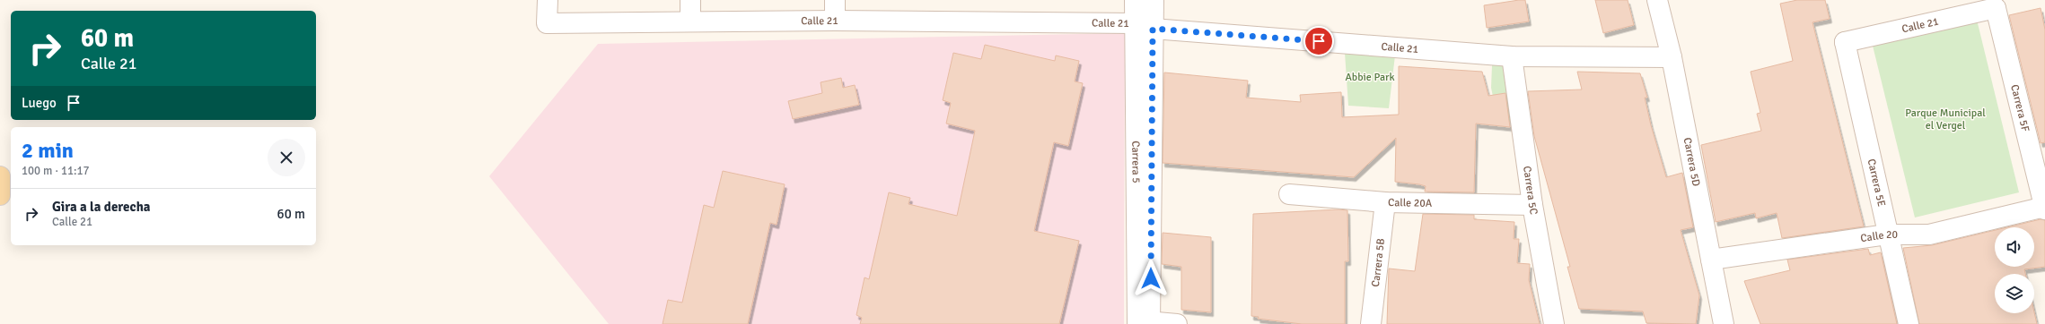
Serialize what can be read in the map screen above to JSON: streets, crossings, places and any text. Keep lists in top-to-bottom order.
{
  "streets": {
    "street": [
      "Calle 21",
      "Carrera 5F",
      "Carrera 5",
      "Carrera 5D",
      "Carrera 5E",
      "Carrera 5C",
      "Calle 20A",
      "Calle 20",
      "Carrera 5B"
    ]
  },
  "crossings": [
    ["Calle 21", "Carrera 5F"],
    ["Calle 21", "Carrera 5"],
    ["Calle 21", "Carrera 5D"],
    ["Calle 21", "Carrera 5E"],
    ["Calle 21", "Carrera 5C"],
    ["Carrera 5F", "Calle 20"],
    ["Carrera 5D", "Calle 20"],
    ["Carrera 5E", "Calle 20"],
    ["Carrera 5C", "Calle 20A"],
    ["Calle 20A", "Carrera 5B"]
  ],
  "parks": ["Abbie Park", "Parque Municipal el Vergel"],
  "page": {
    "turn": ["60 m", "Calle 21"],
    "then": "Luego",
    "heading": ["2 min", "100 m · 11:17"],
    "list": [
      {
        "name": "Gira a la derecha",
        "note": "Calle 21",
        "value": "60 m"
      }
    ]
  }
}
